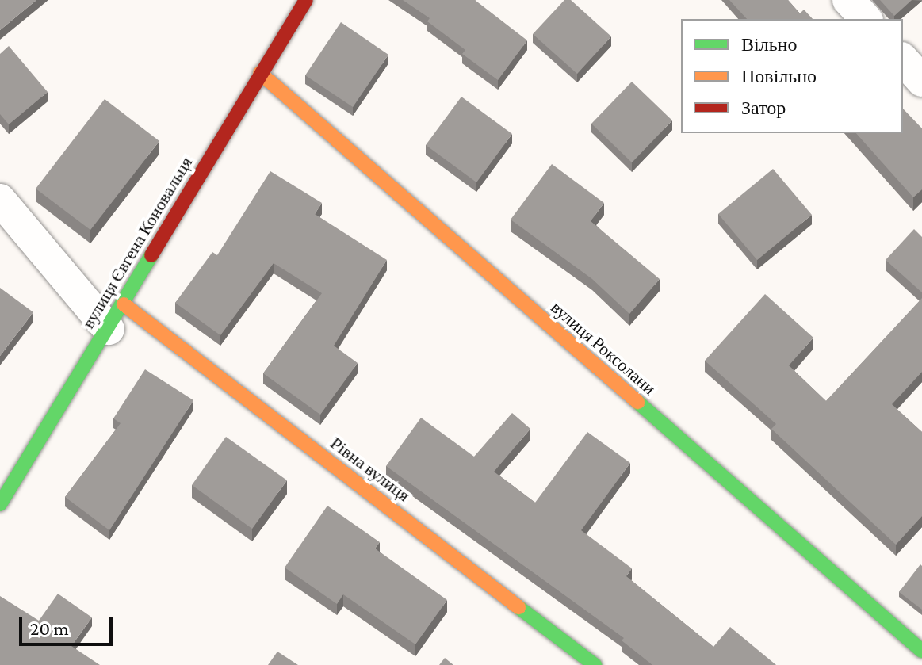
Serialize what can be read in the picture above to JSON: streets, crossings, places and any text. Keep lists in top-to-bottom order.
{
  "streets": {
    "street": ["вулиця Євгена Коновальця", "вулиця Роксолани", "Рівна вулиця"]
  },
  "crossings": [
    ["вулиця Євгена Коновальця", "вулиця Роксолани"],
    ["вулиця Євгена Коновальця", "Рівна вулиця"]
  ],
  "legend": ["Вільно", "Повільно", "Затор"],
  "scale_bar": "20 m"
}
